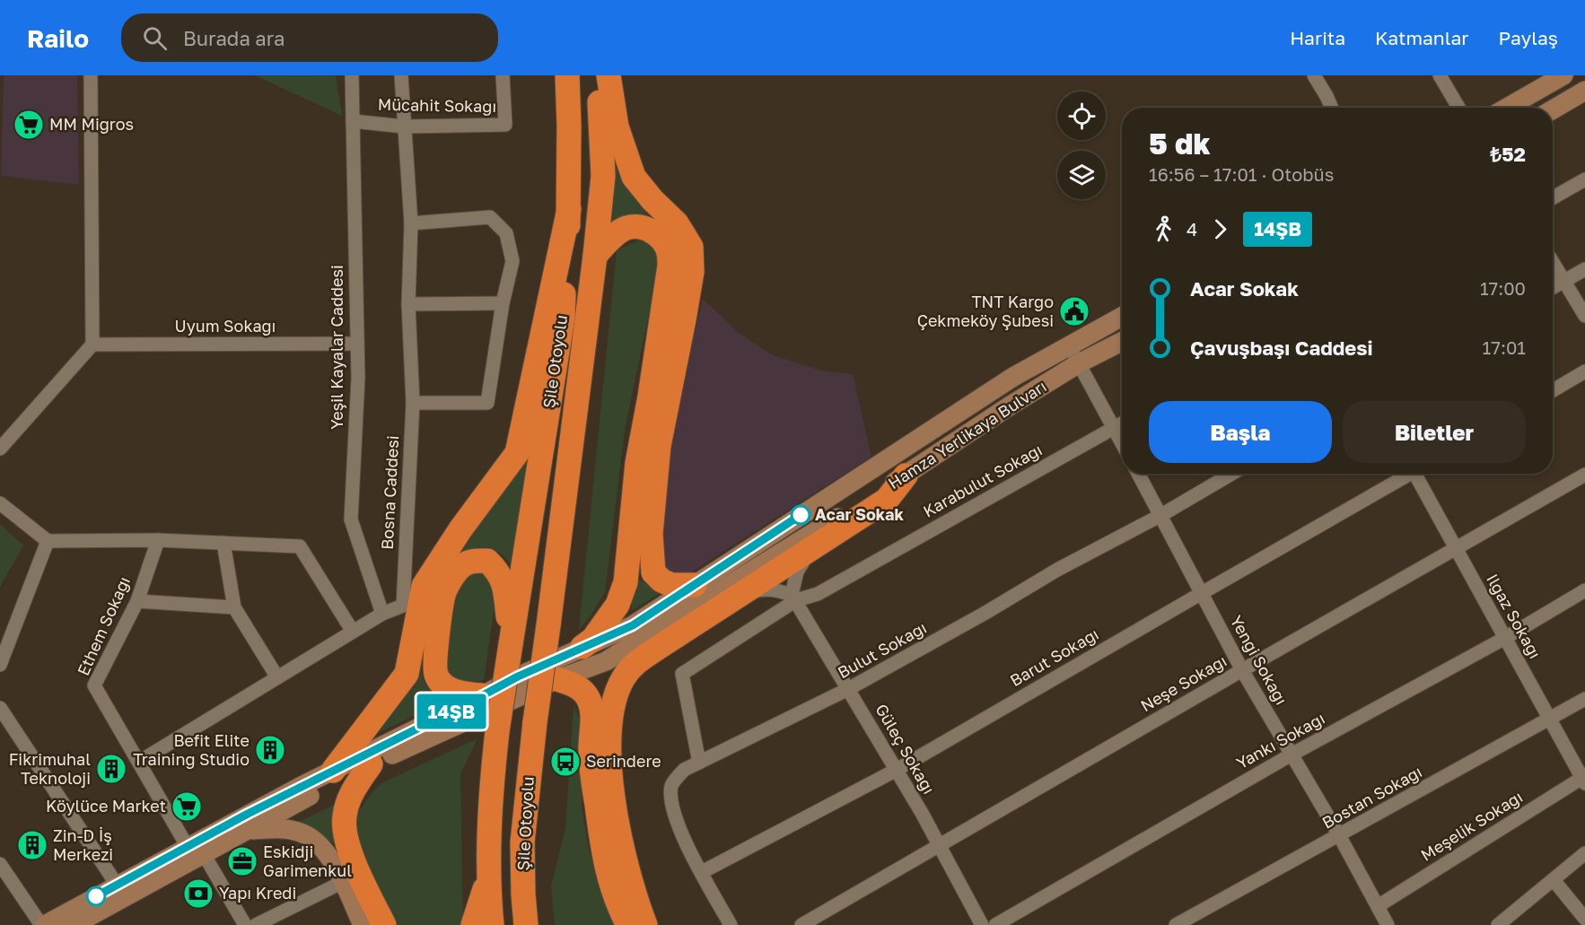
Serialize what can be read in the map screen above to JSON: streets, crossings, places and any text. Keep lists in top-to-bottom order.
{
  "streets": {
    "highway": ["Şile Otoyolu"],
    "main road": ["Hamza Yerlikaya Bulvarı"],
    "street": [
      "Mücahit Sokağı",
      "Uyum Sokağı",
      "Yeşil Kayalar Caddesi",
      "Karabulut Sokağı",
      "Bosna Caddesi",
      "Ilgaz Sokağı",
      "Ethem Sokağı",
      "Bulut Sokağı",
      "Barut Sokağı",
      "Yengi Sokağı",
      "Neşe Sokağı",
      "Yankı Sokağı",
      "Güleç Sokağı",
      "Bostan Sokağı",
      "Meşelik Sokağı"
    ]
  },
  "crossings": [
    ["Mücahit Sokağı", "Yeşil Kayalar Caddesi"],
    ["Mücahit Sokağı", "Bosna Caddesi"],
    ["Uyum Sokağı", "Yeşil Kayalar Caddesi"],
    ["Yeşil Kayalar Caddesi", "Bosna Caddesi"],
    ["Hamza Yerlikaya Bulvarı", "Ethem Sokağı"],
    ["Karabulut Sokağı", "Bulut Sokağı"],
    ["Karabulut Sokağı", "Güleç Sokağı"],
    ["Bosna Caddesi", "Ethem Sokağı"],
    ["Ilgaz Sokağı", "Neşe Sokağı"],
    ["Ilgaz Sokağı", "Yankı Sokağı"],
    ["Ilgaz Sokağı", "Bostan Sokağı"],
    ["Ilgaz Sokağı", "Meşelik Sokağı"],
    ["Bulut Sokağı", "Barut Sokağı"],
    ["Bulut Sokağı", "Yengi Sokağı"],
    ["Bulut Sokağı", "Güleç Sokağı"],
    ["Barut Sokağı", "Yengi Sokağı"],
    ["Barut Sokağı", "Güleç Sokağı"],
    ["Yengi Sokağı", "Neşe Sokağı"],
    ["Yengi Sokağı", "Yankı Sokağı"],
    ["Yengi Sokağı", "Bostan Sokağı"],
    ["Yengi Sokağı", "Meşelik Sokağı"],
    ["Neşe Sokağı", "Güleç Sokağı"]
  ],
  "places": {
    "supermarket": ["MM Migros", "Köylüce Market"],
    "public building": ["TNT Kargo Çekmeköy Şubesi"],
    "other": ["Acar Sokak"],
    "building": ["Befit Elite Training Studio", "Fikrimuhal Teknoloji", "Zin-D İş Merkezi"],
    "bus stop": ["Serindere"],
    "office": ["Eskidji Garimenkul"],
    "bank": ["Yapı Kredi"]
  },
  "lines": ["bus line 14ŞB"],
  "page": {
    "header": "Railo",
    "search": "Burada ara",
    "nav": ["Harita", "Katmanlar", "Paylaş"],
    "on_map": "14ŞB",
    "heading": ["5 dk", "16:56 – 17:01 · Otobüs", "₺52"],
    "legs": ["4", "14ŞB"],
    "list": [
      {
        "name": "Acar Sokak",
        "value": "17:00"
      },
      {
        "name": "Çavuşbaşı Caddesi",
        "value": "17:01"
      }
    ],
    "buttons": ["Başla", "Biletler"]
  }
}
